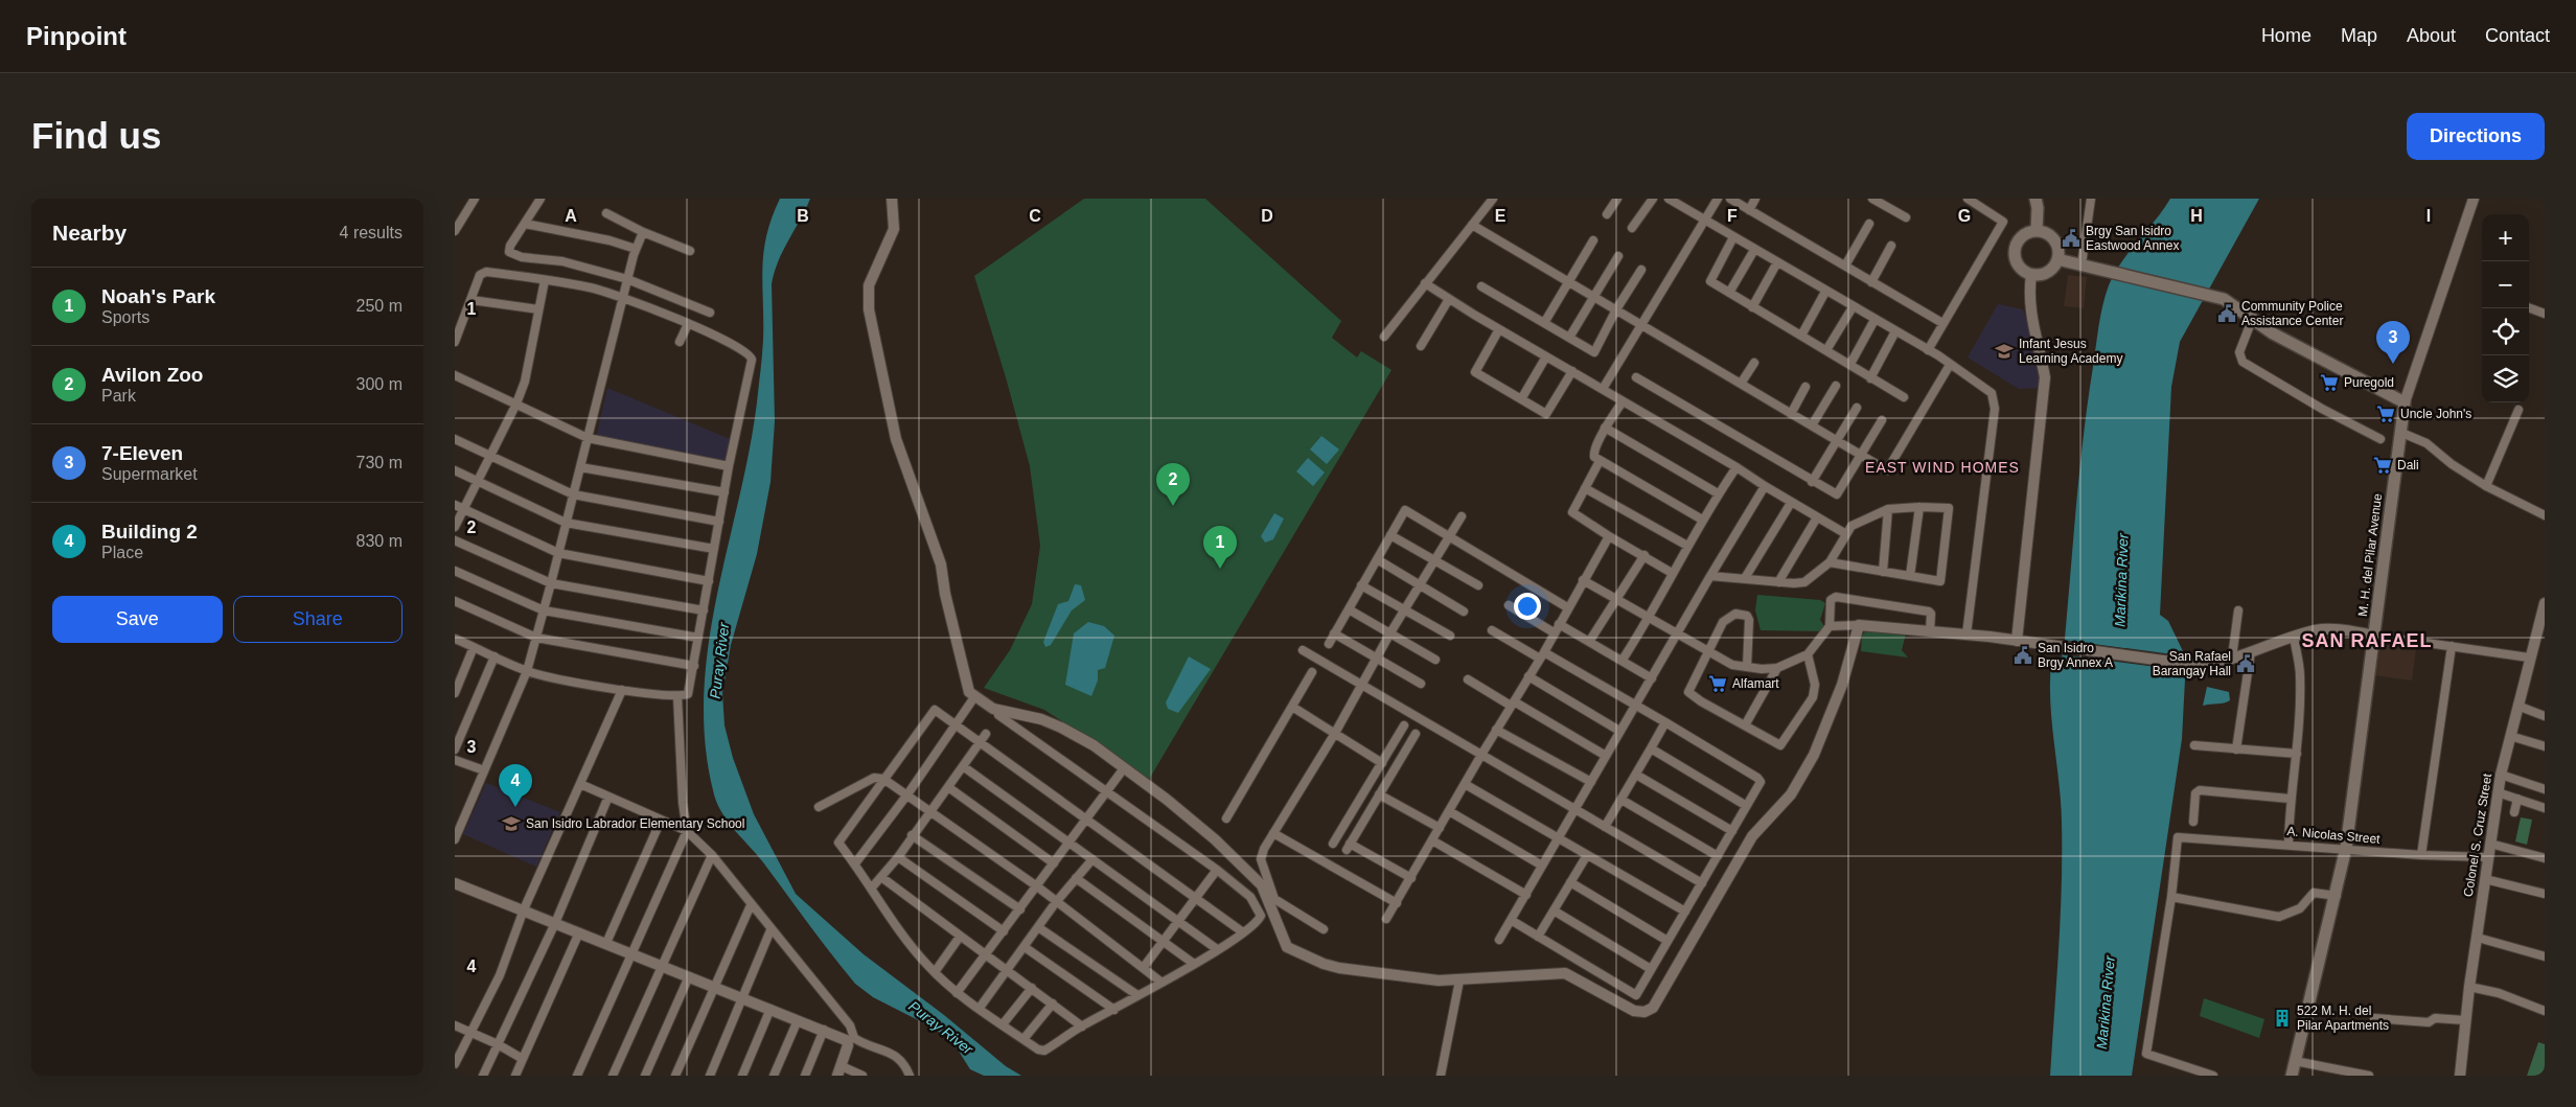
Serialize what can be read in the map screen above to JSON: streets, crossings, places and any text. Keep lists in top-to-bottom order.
{
  "streets": {
    "main road": ["M. H. del Pilar Avenue"],
    "street": ["A. Nicolas Street", "Colonel S. Cruz Street"]
  },
  "crossings": [
    ["M. H. del Pilar Avenue", "A. Nicolas Street"],
    ["A. Nicolas Street", "Colonel S. Cruz Street"]
  ],
  "districts": ["EAST WIND HOMES", "SAN RAFAEL"],
  "water": ["Marikina River", "Puray River"],
  "places": {
    "public building": [
      "Brgy San Isidro Eastwood Annex",
      "Community Police Assistance Center",
      "San Isidro Brgy Annex A",
      "San Rafael Barangay Hall"
    ],
    "school or university": ["Infant Jesus Learning Academy", "San Isidro Labrador Elementary School"],
    "supermarket": [
      "Puregold",
      "Uncle John's",
      "Dali",
      "Alfamart"
    ],
    "building": ["522 M. H. del Pilar Apartments"]
  },
  "page": {
    "header": "Pinpoint",
    "nav": [
      "Home",
      "Map",
      "About",
      "Contact"
    ],
    "buttons": [
      "Directions",
      ["Save", "Share"]
    ],
    "title": "Find us",
    "heading": ["Nearby", "4 results"],
    "map_buttons": ["+", "−"],
    "list": [
      {
        "mark": "1",
        "name": "Noah's Park",
        "note": "Sports",
        "value": "250 m"
      },
      {
        "mark": "2",
        "name": "Avilon Zoo",
        "note": "Park",
        "value": "300 m"
      },
      {
        "mark": "3",
        "name": "7-Eleven",
        "note": "Supermarket",
        "value": "730 m"
      },
      {
        "mark": "4",
        "name": "Building 2",
        "note": "Place",
        "value": "830 m"
      }
    ],
    "pins": [
      "3",
      "2",
      "1",
      "4"
    ]
  },
  "grid": {
    "columns": [
      "A",
      "B",
      "C",
      "D",
      "E",
      "F",
      "G",
      "H",
      "I"
    ],
    "rows": [
      "1",
      "2",
      "3",
      "4"
    ]
  }
}
